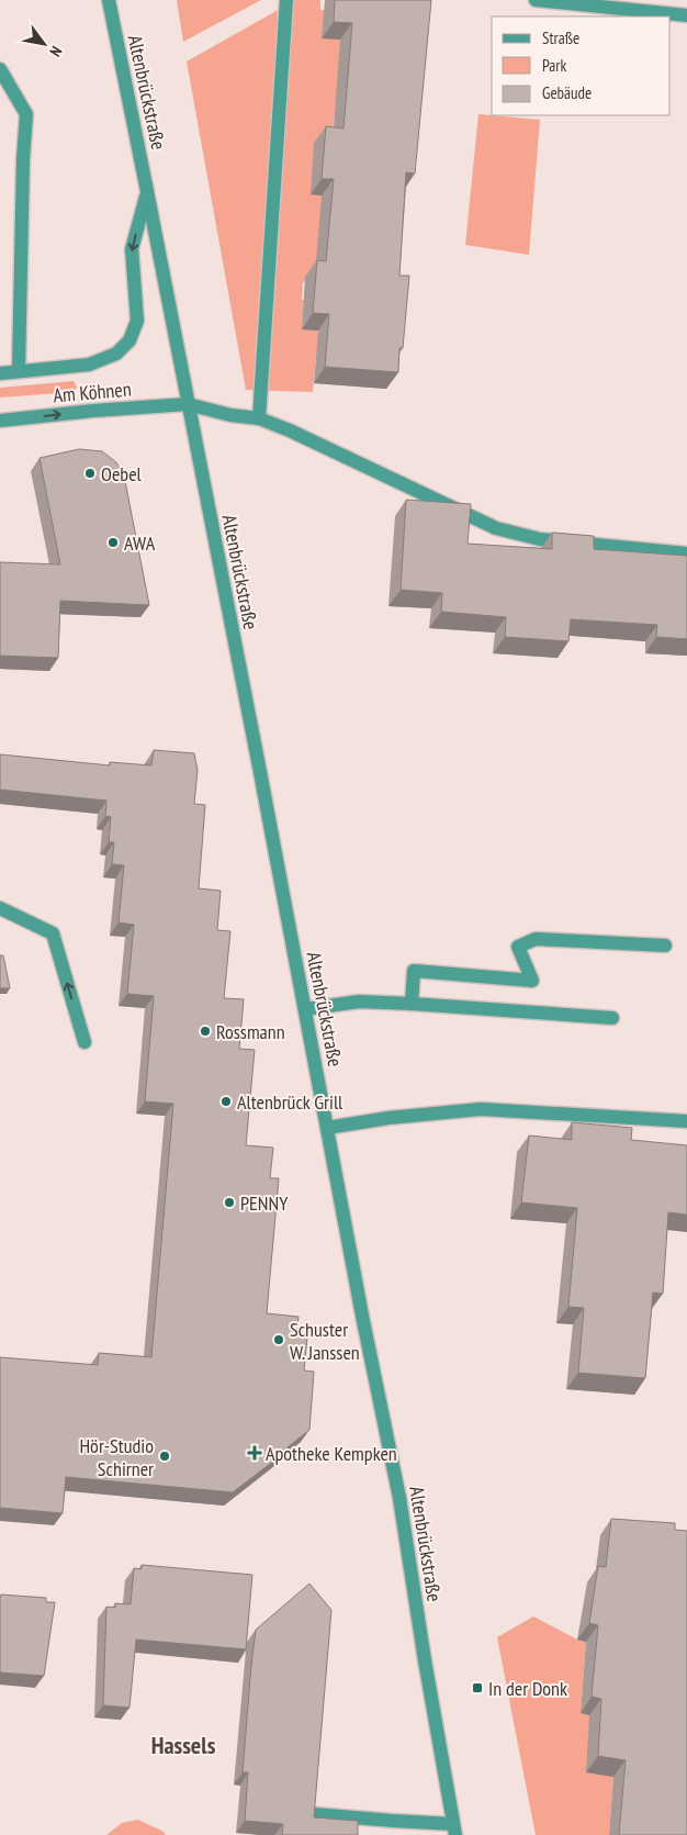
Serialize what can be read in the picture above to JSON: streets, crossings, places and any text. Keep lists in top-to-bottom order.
{
  "streets": {
    "street": ["Altenbrückstraße", "Am Köhnen"]
  },
  "crossings": [
    ["Altenbrückstraße", "Am Köhnen"]
  ],
  "districts": ["Hassels"],
  "places": {
    "other": [
      "Oebel",
      "AWA",
      "Rossmann",
      "Altenbrück Grill",
      "PENNY",
      "Schuster W. Janssen",
      "Hör-Studio Schirner"
    ],
    "health": ["Apotheke Kempken"],
    "transit": ["In der Donk"]
  },
  "legend": ["Straße", "Park", "Gebäude"],
  "north": "bottom right"
}
